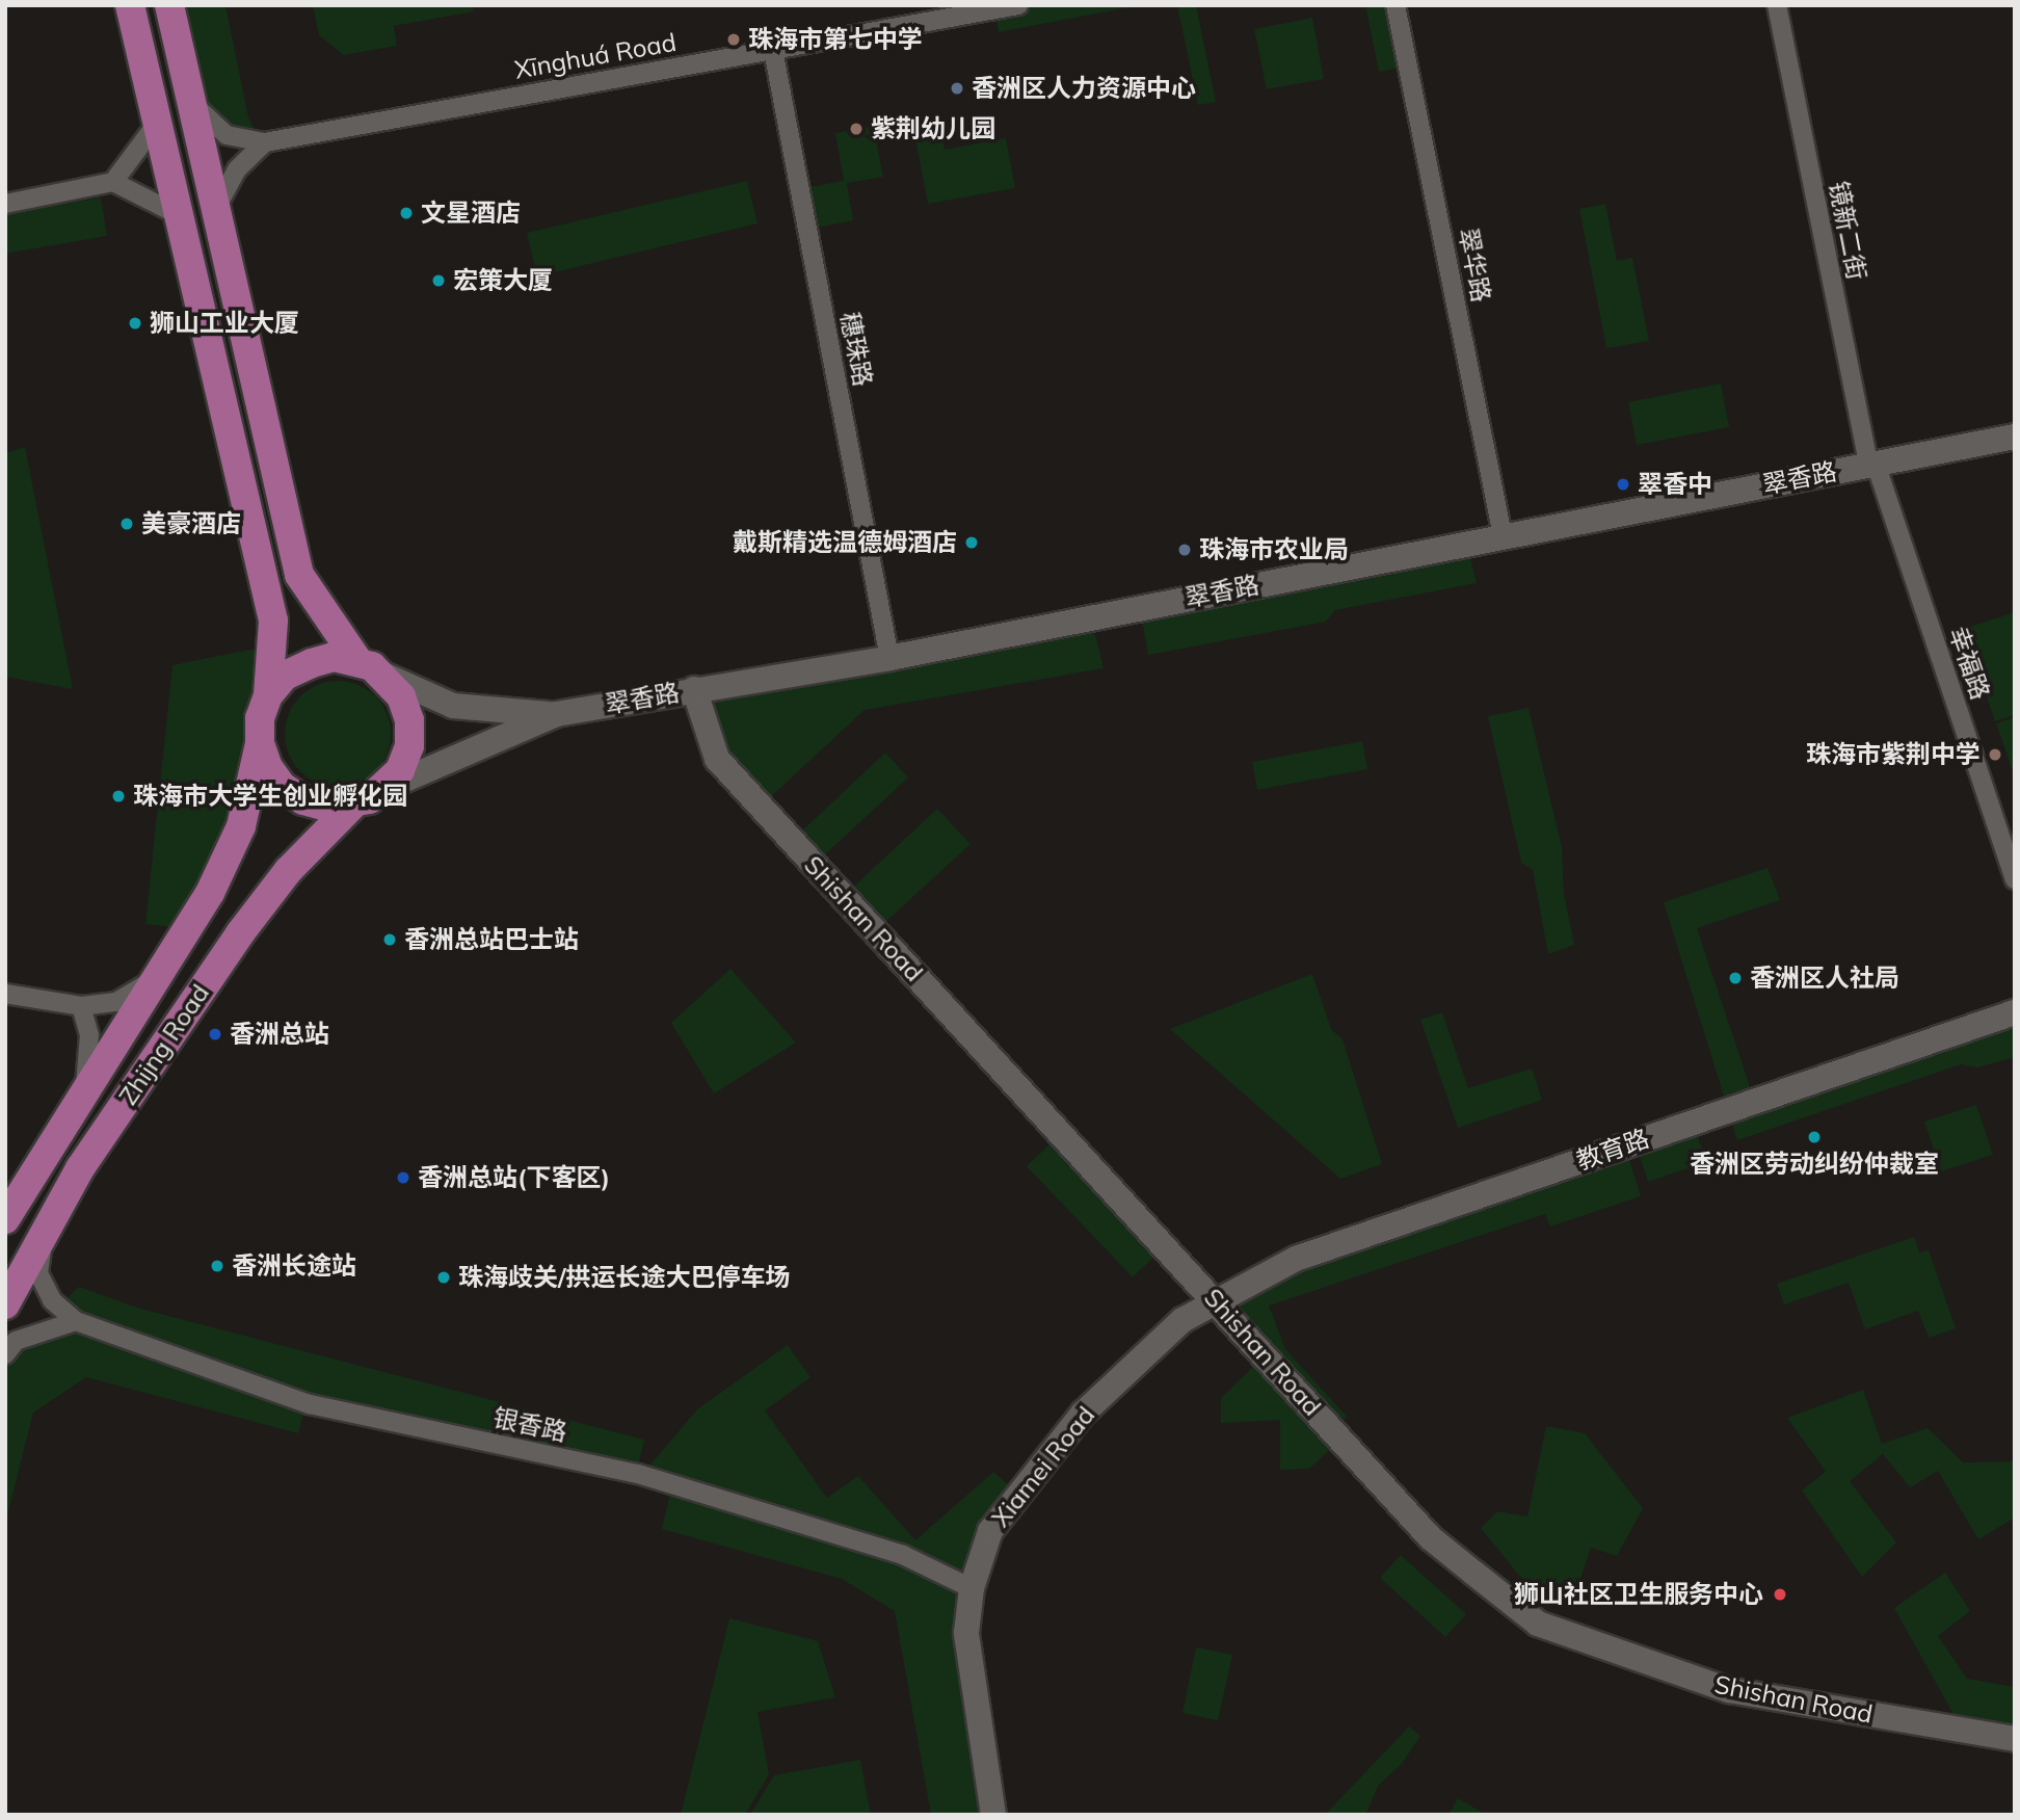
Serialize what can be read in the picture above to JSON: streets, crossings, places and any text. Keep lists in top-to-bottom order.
{
  "streets": {
    "main road": ["Zhijng Road"],
    "street": [
      "Xīnghuá Road",
      "镜新二街",
      "翠华路",
      "穗珠路",
      "翠香路",
      "幸福路",
      "Shishan Road",
      "教育路",
      "银香路",
      "Xiamei Road"
    ]
  },
  "crossings": [
    ["Xīnghuá Road", "穗珠路"],
    ["镜新二街", "翠香路"],
    ["镜新二街", "幸福路"],
    ["翠华路", "翠香路"],
    ["穗珠路", "翠香路"],
    ["翠香路", "幸福路"],
    ["翠香路", "Shishan Road"],
    ["Shishan Road", "教育路"],
    ["Shishan Road", "Xiamei Road"],
    ["教育路", "Xiamei Road"],
    ["银香路", "Xiamei Road"]
  ],
  "places": [
    "珠海市第七中学",
    "香洲区人力资源中心",
    "紫荆幼儿园",
    "文星酒店",
    "宏策大厦",
    "狮山工业大厦",
    "翠香中",
    "美豪酒店",
    "戴斯精选温德姆酒店",
    "珠海市农业局",
    "珠海市紫荆中学",
    "珠海市大学生创业孵化园",
    "香洲总站巴士站",
    "香洲区人社局",
    "香洲总站",
    "香洲区劳动纠纷仲裁室",
    "香洲总站(下客区)",
    "香洲长途站",
    "珠海歧关/拱运长途大巴停车场",
    "狮山社区卫生服务中心"
  ]
}
